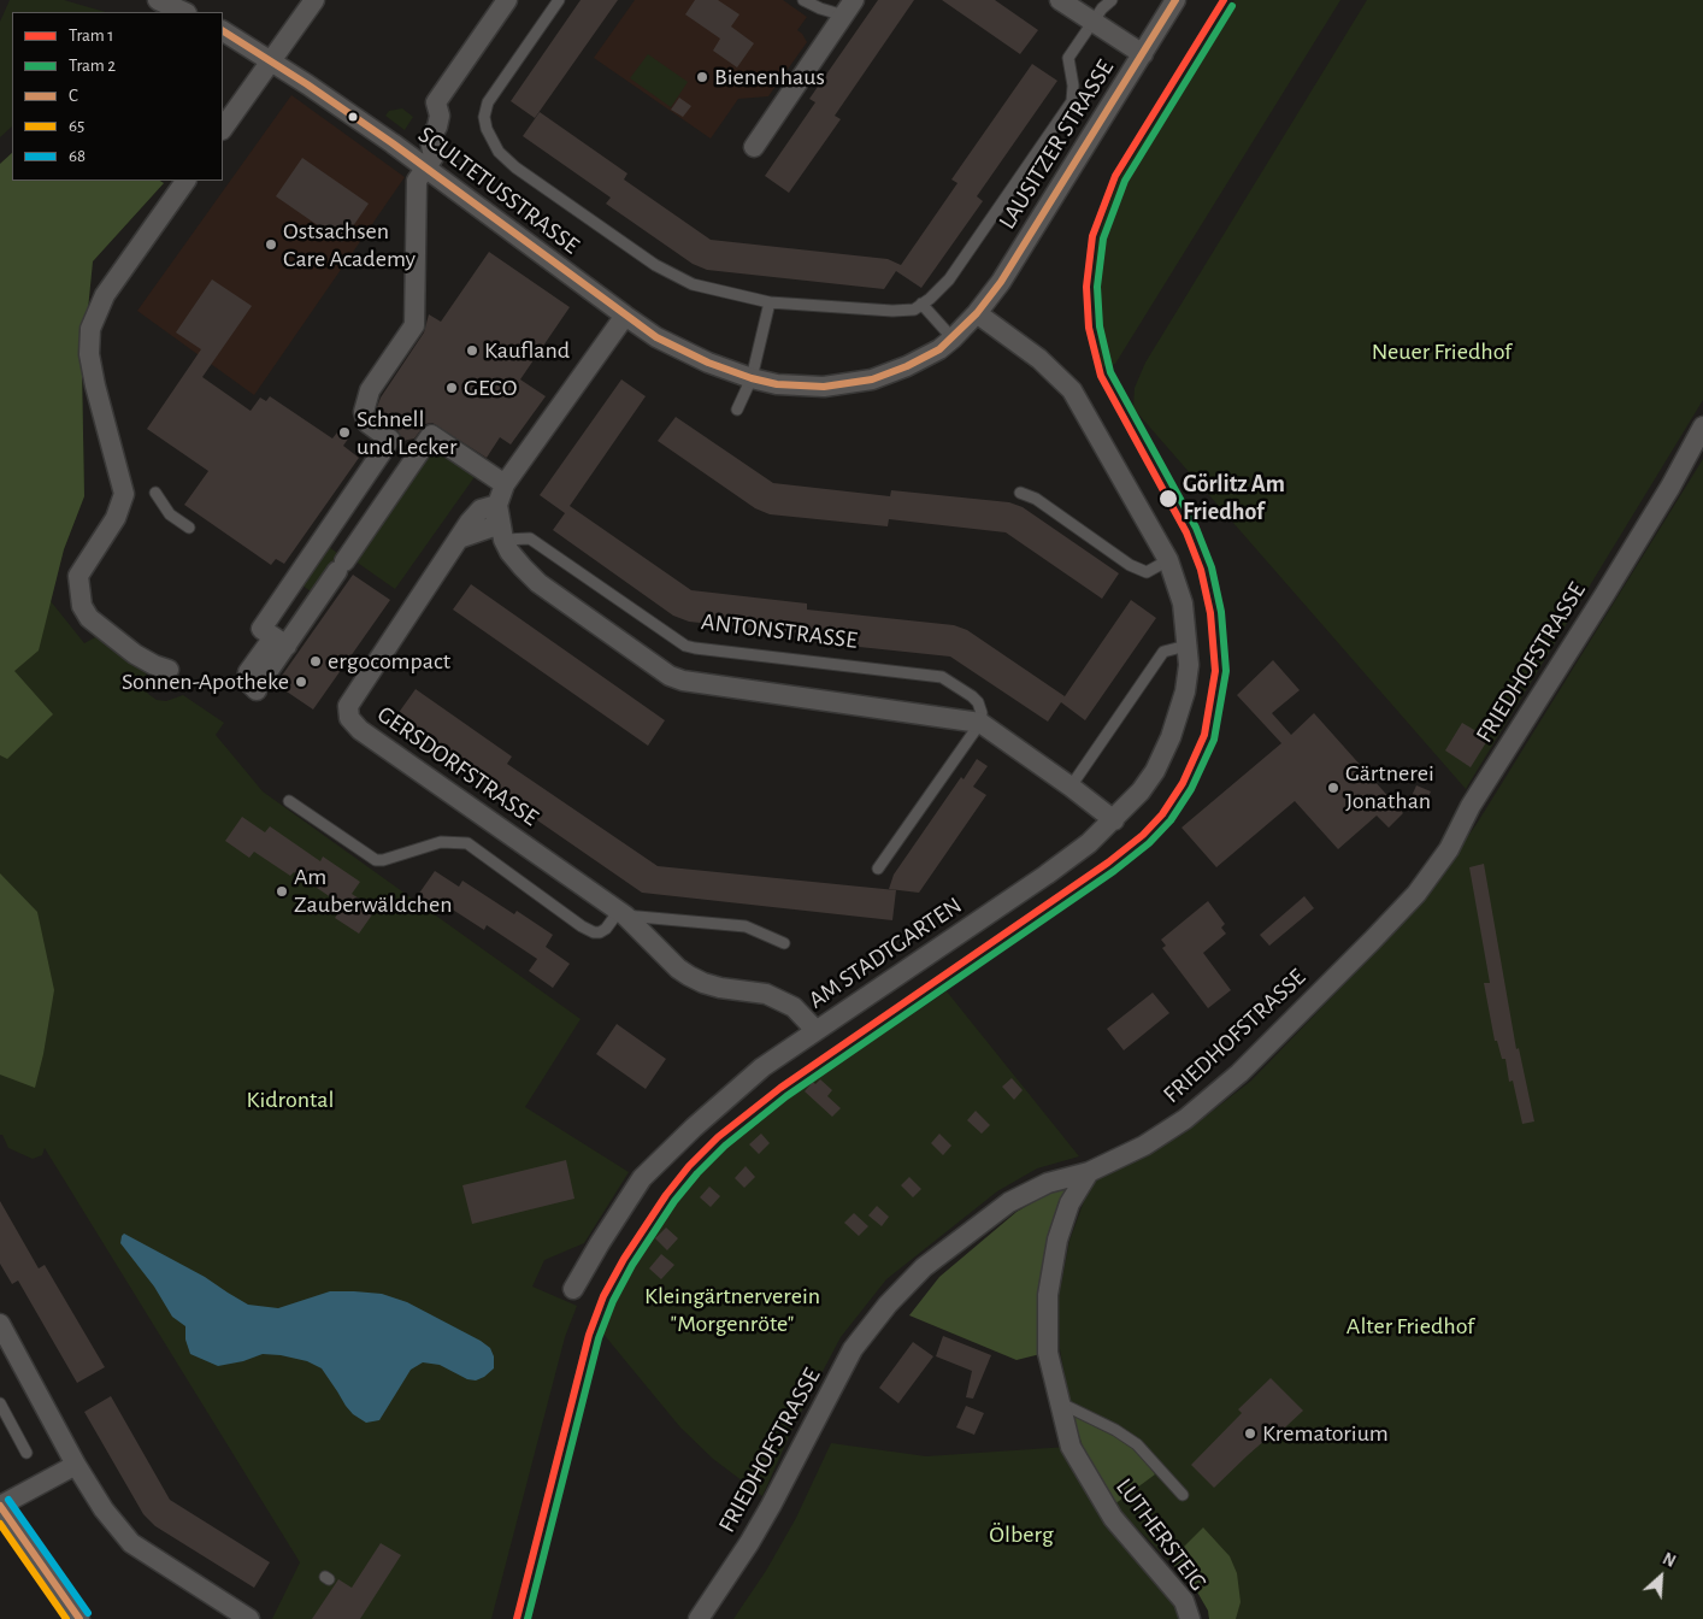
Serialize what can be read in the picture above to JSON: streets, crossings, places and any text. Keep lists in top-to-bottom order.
{
  "streets": {
    "street": [
      "LAUSITZER STRASSE",
      "SCULTETUSSTRASSE",
      "FRIEDHOFSTRASSE",
      "GERSDORFSTRASSE",
      "AM STADTGARTEN",
      "LUTHERSTEIG"
    ],
    "lane": ["ANTONSTRASSE"]
  },
  "crossings": [
    ["LAUSITZER STRASSE", "SCULTETUSSTRASSE"],
    ["LAUSITZER STRASSE", "AM STADTGARTEN"],
    ["SCULTETUSSTRASSE", "AM STADTGARTEN"],
    ["FRIEDHOFSTRASSE", "LUTHERSTEIG"],
    ["GERSDORFSTRASSE", "AM STADTGARTEN"]
  ],
  "parks": [
    "Neuer Friedhof",
    "Kidrontal",
    "Kleingärtnerverein \"Morgenröte\"",
    "Alter Friedhof",
    "Ölberg"
  ],
  "places": [
    "Bienenhaus",
    "Ostsachsen Care Academy",
    "Kaufland",
    "GECO",
    "Schnell und Lecker",
    "Görlitz Am Friedhof",
    "ergocompact",
    "Sonnen-Apotheke",
    "Gärtnerei Jonathan",
    "Am Zauberwäldchen",
    "Krematorium"
  ],
  "lines": [
    "tram line 1",
    "transit line C",
    "tram line 2",
    "transit line 68",
    "transit line 65"
  ],
  "legend": [
    "Tram 1",
    "Tram 2",
    "C",
    "65",
    "68"
  ],
  "north": "top right"
}
